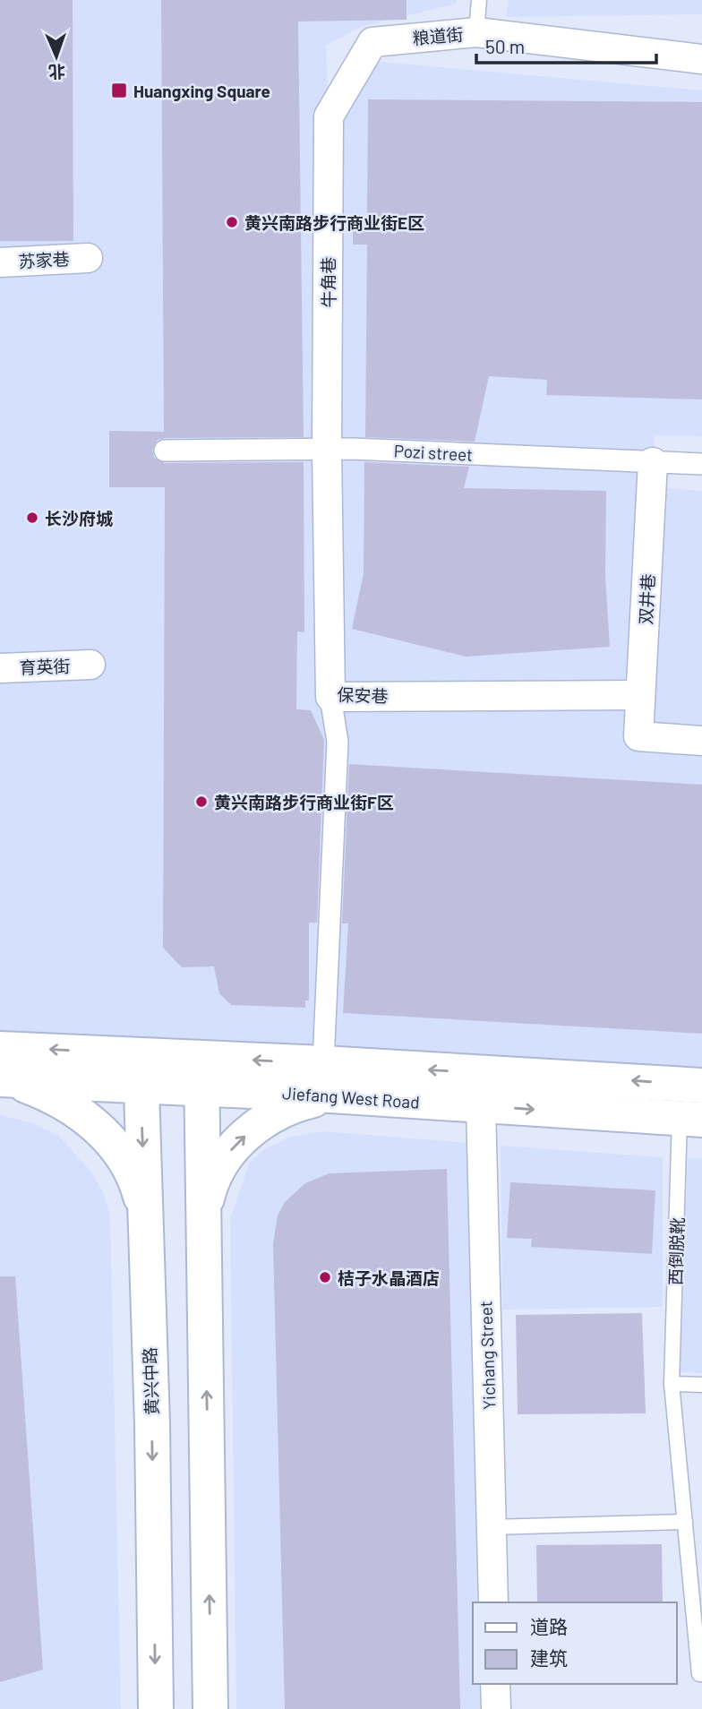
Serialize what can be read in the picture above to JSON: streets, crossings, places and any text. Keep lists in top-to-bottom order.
{
  "streets": {
    "main road": ["Jiefang West Road", "黄兴中路"],
    "street": [
      "粮道街",
      "苏家巷",
      "牛角巷",
      "Pozi street",
      "双井巷",
      "育英街",
      "保安巷",
      "Yichang Street"
    ],
    "lane": ["西倒脱靴"]
  },
  "crossings": [
    ["粮道街", "牛角巷"],
    ["牛角巷", "Pozi street"],
    ["牛角巷", "保安巷"],
    ["Pozi street", "双井巷"],
    ["Pozi street", "保安巷"],
    ["双井巷", "保安巷"],
    ["Jiefang West Road", "西倒脱靴"],
    ["Jiefang West Road", "Yichang Street"],
    ["Jiefang West Road", "黄兴中路"]
  ],
  "places": {
    "transit": ["Huangxing Square"],
    "other": [
      "黄兴南路步行商业街E区",
      "长沙府城",
      "黄兴南路步行商业街F区",
      "桔子水晶酒店"
    ]
  },
  "legend": ["道路", "建筑"],
  "scale_bar": "50 m",
  "north": "bottom"
}
